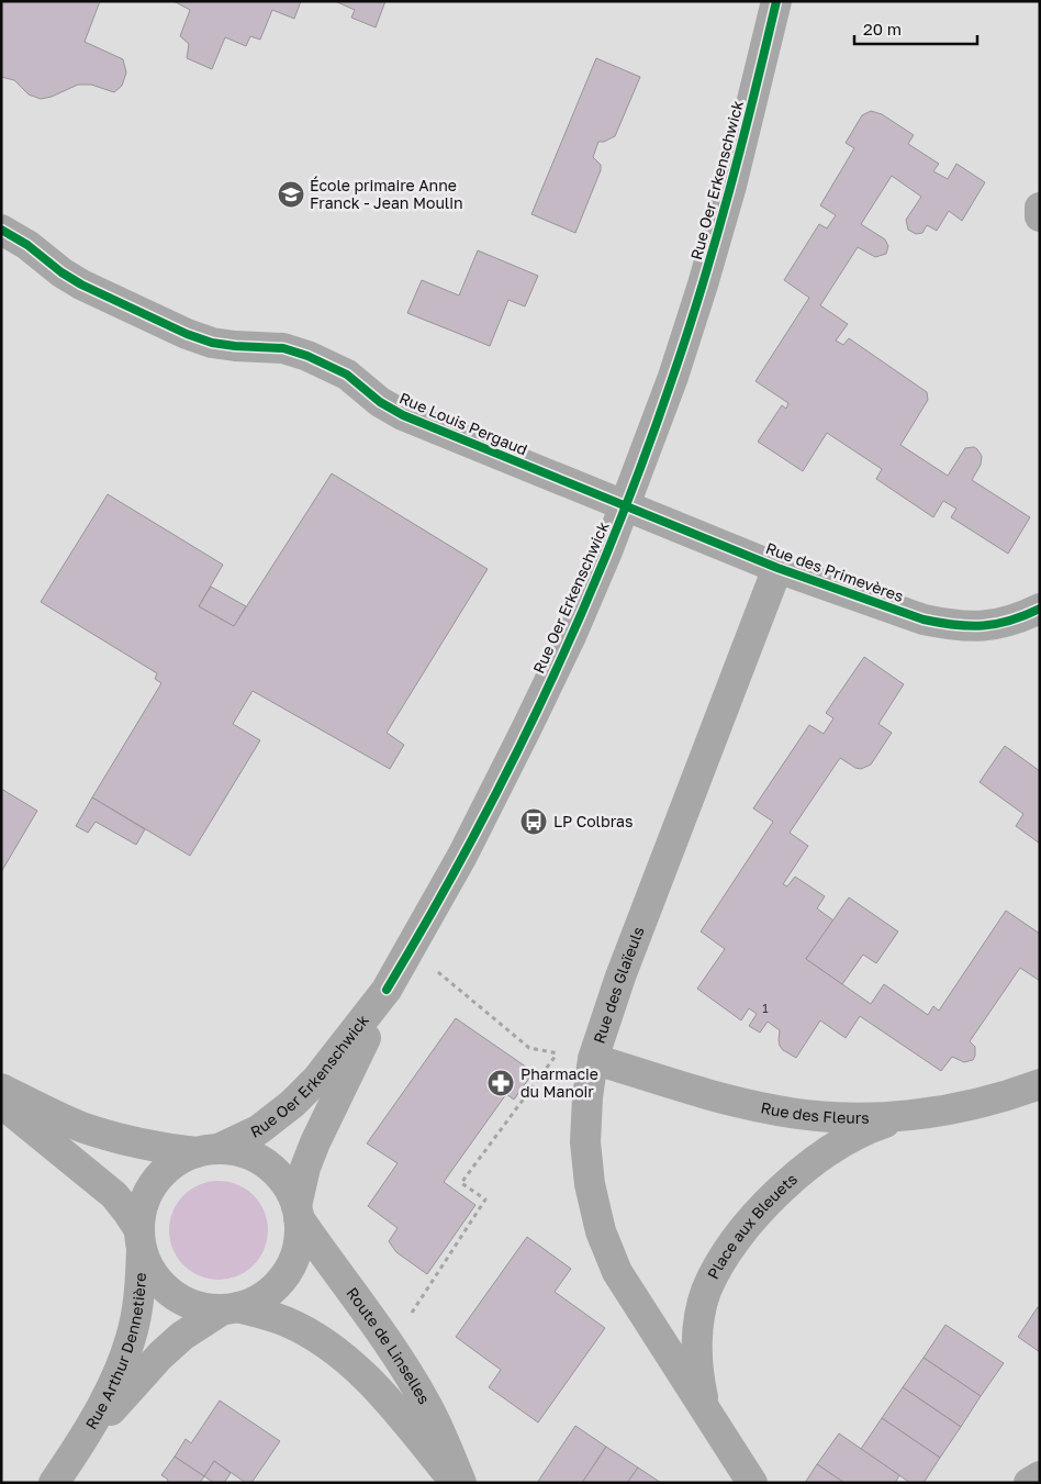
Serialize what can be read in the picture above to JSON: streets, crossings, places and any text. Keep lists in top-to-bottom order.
{
  "streets": {
    "street": [
      "Rue Oer Erkenschwick",
      "Rue Louis Pergaud",
      "Rue des Primevères",
      "Rue des Glaïeuls",
      "Rue des Fleurs",
      "Place aux Bleuets",
      "Route de Linselles",
      "Rue Arthur Dennetière"
    ]
  },
  "crossings": [
    ["Rue Oer Erkenschwick", "Rue Louis Pergaud"],
    ["Rue Oer Erkenschwick", "Rue des Primevères"],
    ["Rue Oer Erkenschwick", "Route de Linselles"],
    ["Rue Oer Erkenschwick", "Rue Arthur Dennetière"],
    ["Rue Louis Pergaud", "Rue des Primevères"],
    ["Rue des Primevères", "Rue des Glaïeuls"],
    ["Rue des Glaïeuls", "Rue des Fleurs"],
    ["Rue des Glaïeuls", "Place aux Bleuets"],
    ["Rue des Fleurs", "Place aux Bleuets"],
    ["Route de Linselles", "Rue Arthur Dennetière"]
  ],
  "places": {
    "school or university": ["École primaire Anne Franck - Jean Moulin"],
    "bus stop": ["LP Colbras"],
    "pharmacy": ["Pharmacie du Manoir"]
  },
  "house_numbers": ["1"],
  "scale_bar": "20 m"
}
